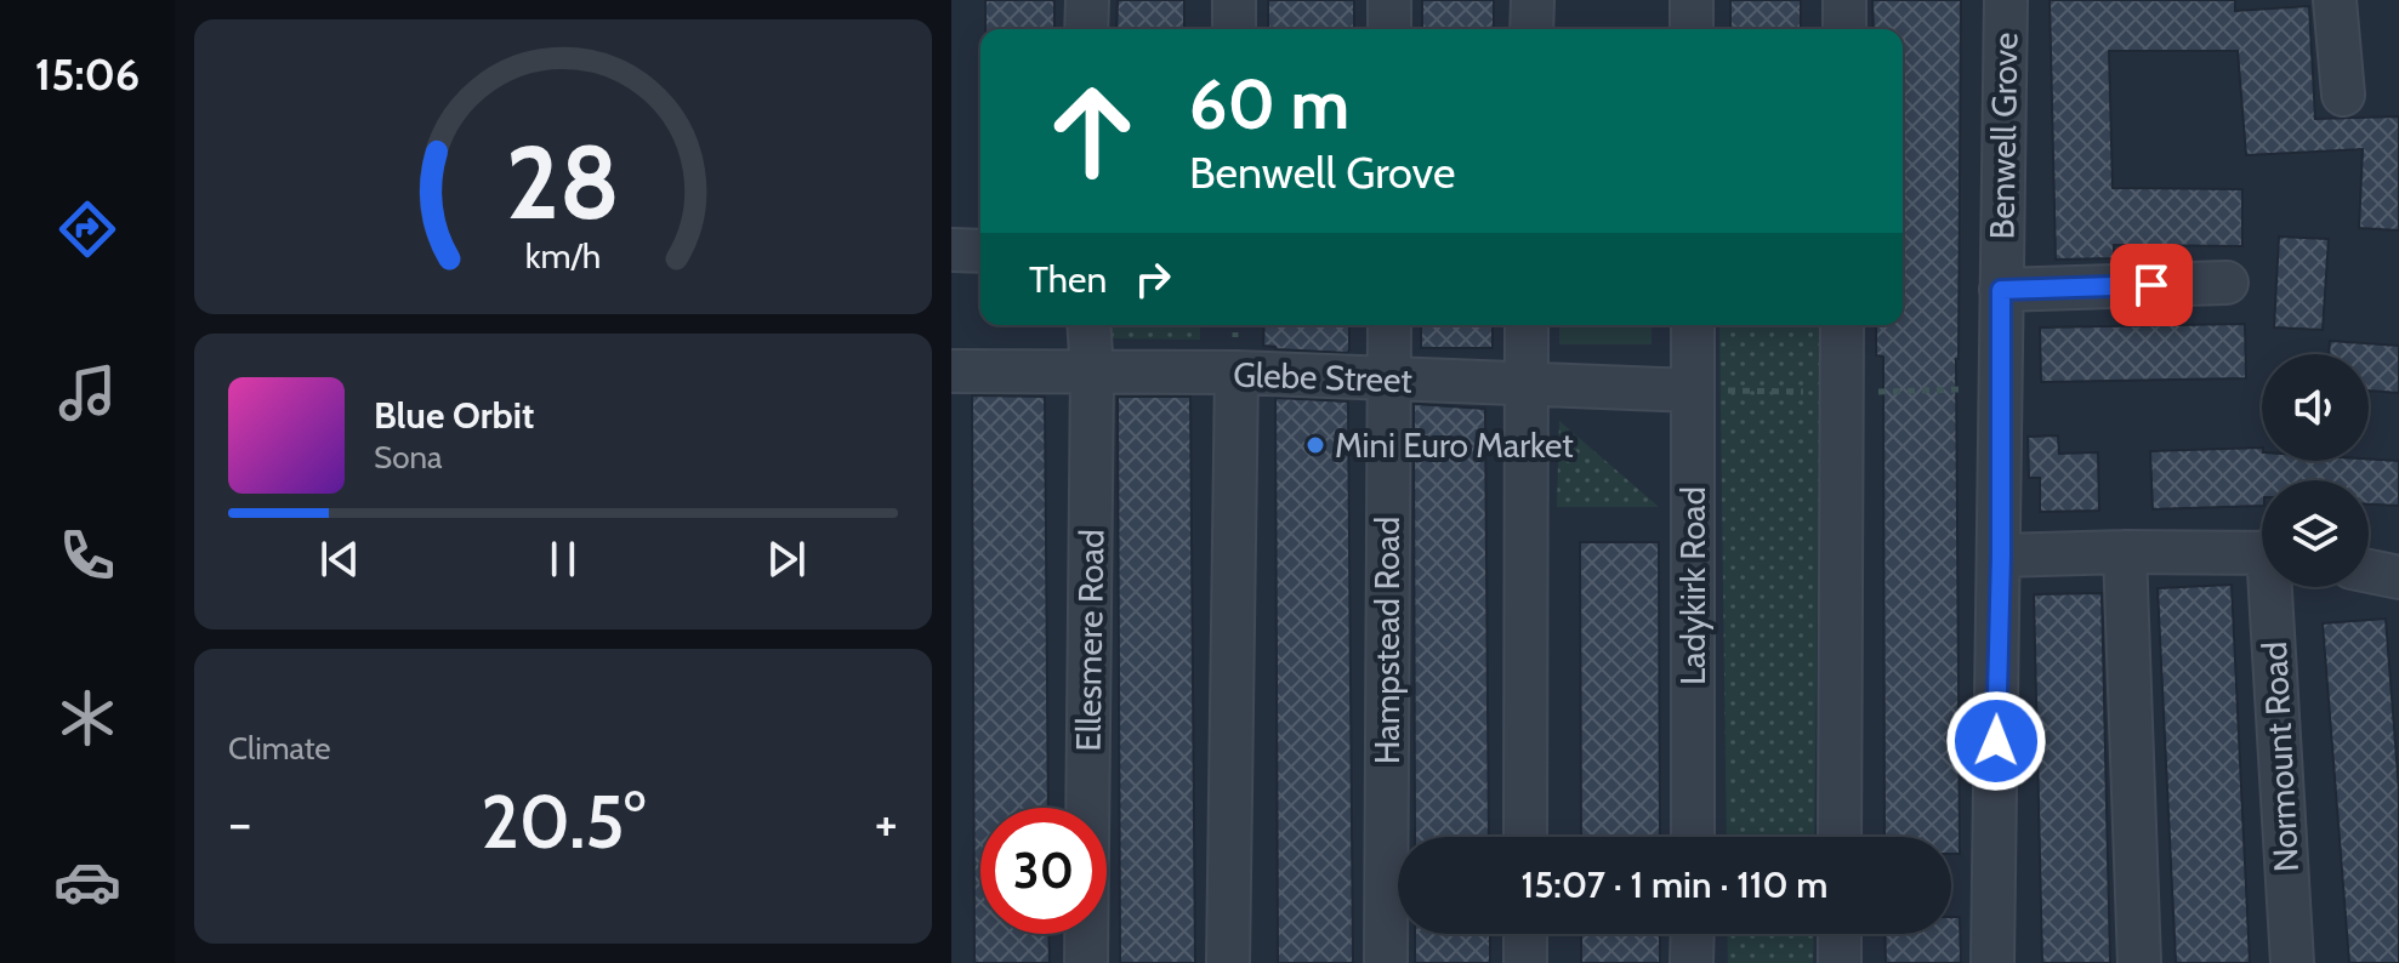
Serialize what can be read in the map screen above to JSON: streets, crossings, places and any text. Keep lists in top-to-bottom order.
{
  "streets": {
    "street": [
      "Benwell Grove",
      "Glebe Street",
      "Ladykirk Road",
      "Ellesmere Road",
      "Hampstead Road",
      "Normount Road"
    ]
  },
  "crossings": [
    ["Glebe Street", "Ladykirk Road"],
    ["Glebe Street", "Ellesmere Road"],
    ["Glebe Street", "Hampstead Road"]
  ],
  "places": ["Mini Euro Market"],
  "page": {
    "tabs": "15:06",
    "turn": ["60 m", "Benwell Grove"],
    "then": "Then",
    "song": ["Blue Orbit", "Sona"],
    "tile": "Climate",
    "heat": ["−", "20.5°", "+"],
    "limit": "30",
    "trip": "15:07 · 1 min · 110 m",
    "gauge": ["28", "km/h"]
  }
}
